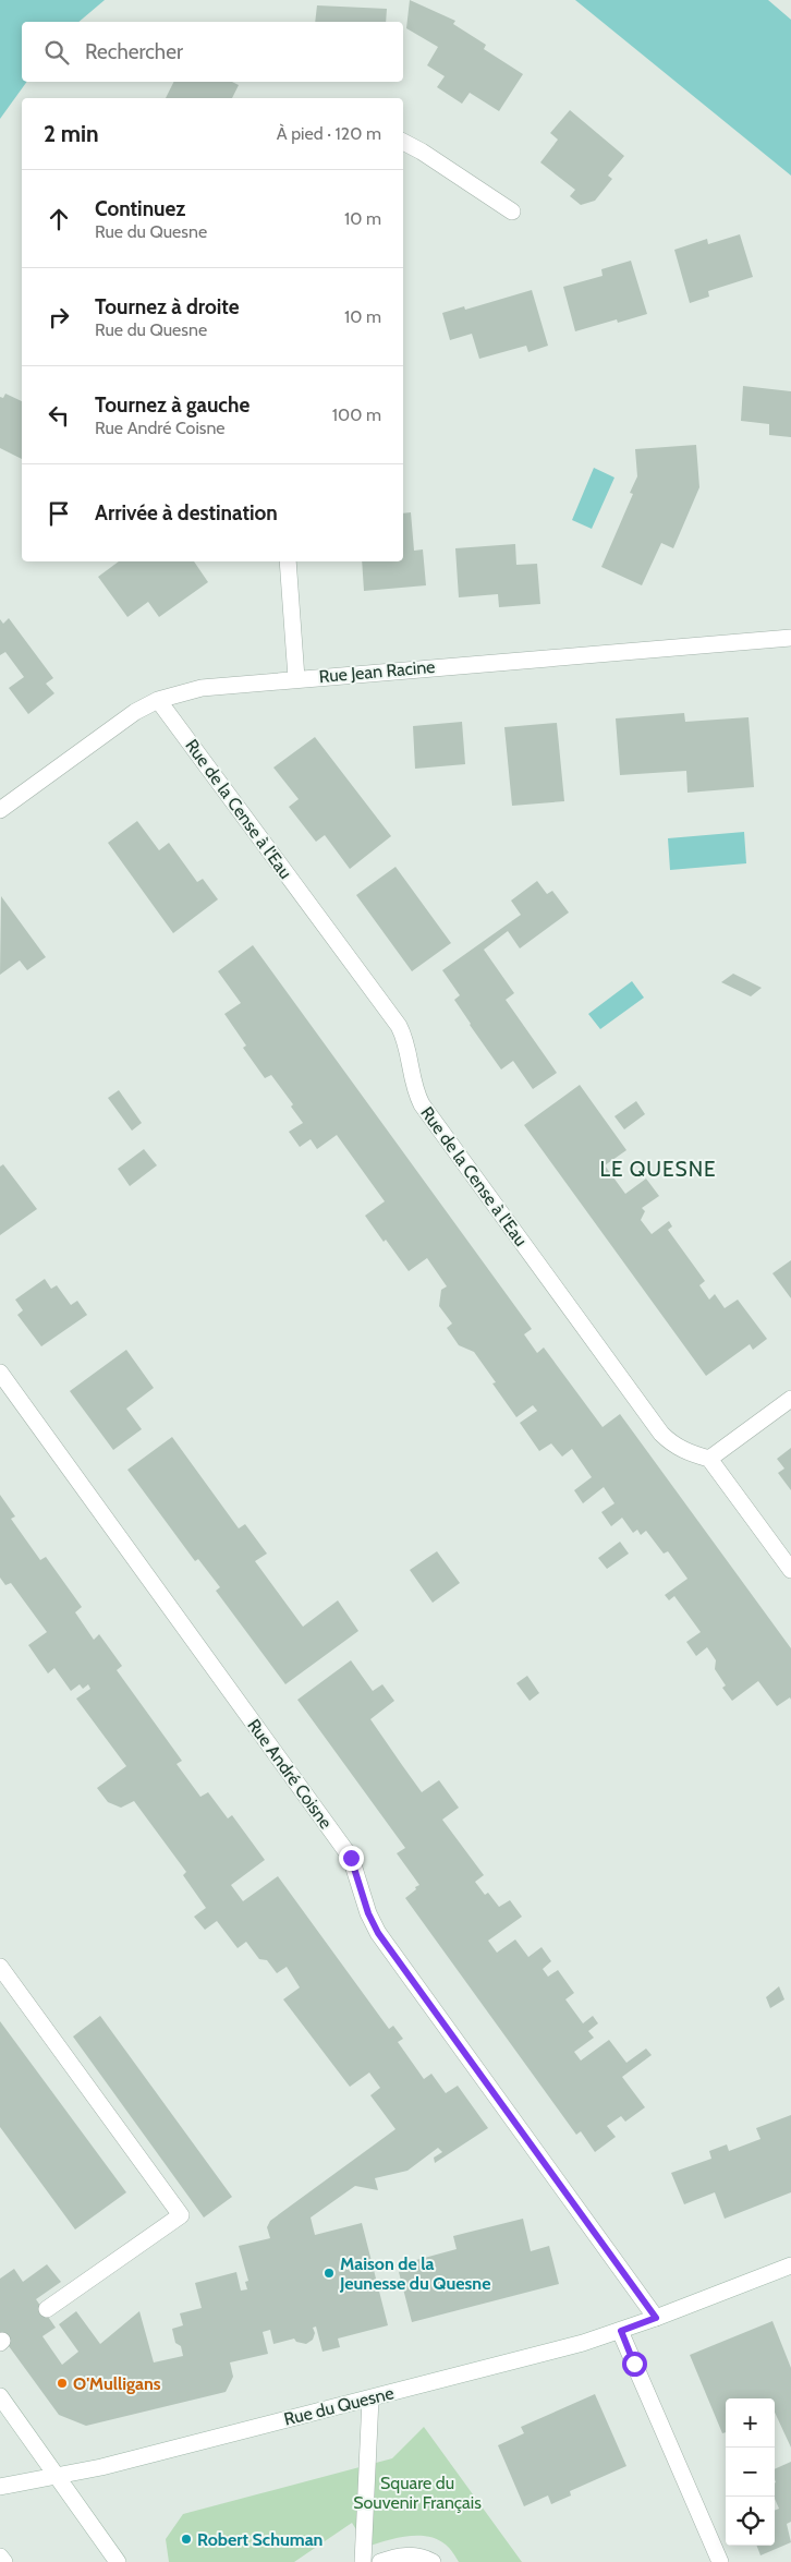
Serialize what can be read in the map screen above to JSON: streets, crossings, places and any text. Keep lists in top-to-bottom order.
{
  "streets": {
    "street": [
      "Rue Jean Racine",
      "Rue de la Cense à l'Eau",
      "Rue André Coisne",
      "Rue du Quesne"
    ]
  },
  "crossings": [
    ["Rue Jean Racine", "Rue de la Cense à l'Eau"],
    ["Rue André Coisne", "Rue du Quesne"]
  ],
  "districts": ["LE QUESNE"],
  "parks": ["Square du Souvenir Français"],
  "places": ["Maison de la Jeunesse du Quesne", "O'Mulligans", "Robert Schuman"],
  "page": {
    "search": "Rechercher",
    "heading": ["2 min", "À pied · 120 m"],
    "list": [
      ["Continuez", "Rue du Quesne", "10 m"],
      ["Tournez à droite", "Rue du Quesne", "10 m"],
      ["Tournez à gauche", "Rue André Coisne", "100 m"],
      "Arrivée à destination"
    ],
    "map_buttons": ["+", "−"]
  }
}
